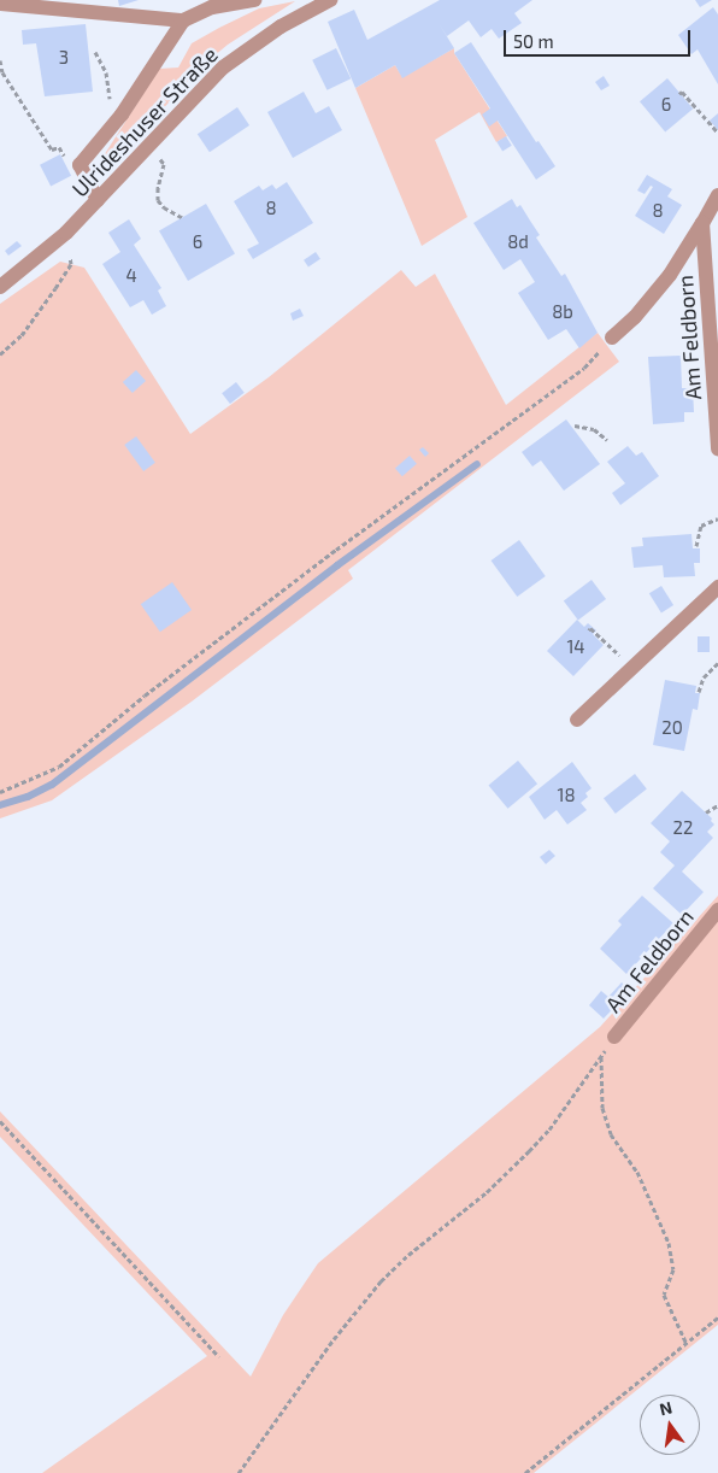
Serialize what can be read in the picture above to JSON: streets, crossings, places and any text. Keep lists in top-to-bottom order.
{
  "streets": {
    "street": ["Ulrideshuser Straße", "Am Feldborn"]
  },
  "house_numbers": [
    "3",
    "6",
    "8",
    "8",
    "6",
    "8d",
    "4",
    "8b",
    "14",
    "20",
    "18",
    "22"
  ],
  "scale_bar": "50 m",
  "north": "top"
}
